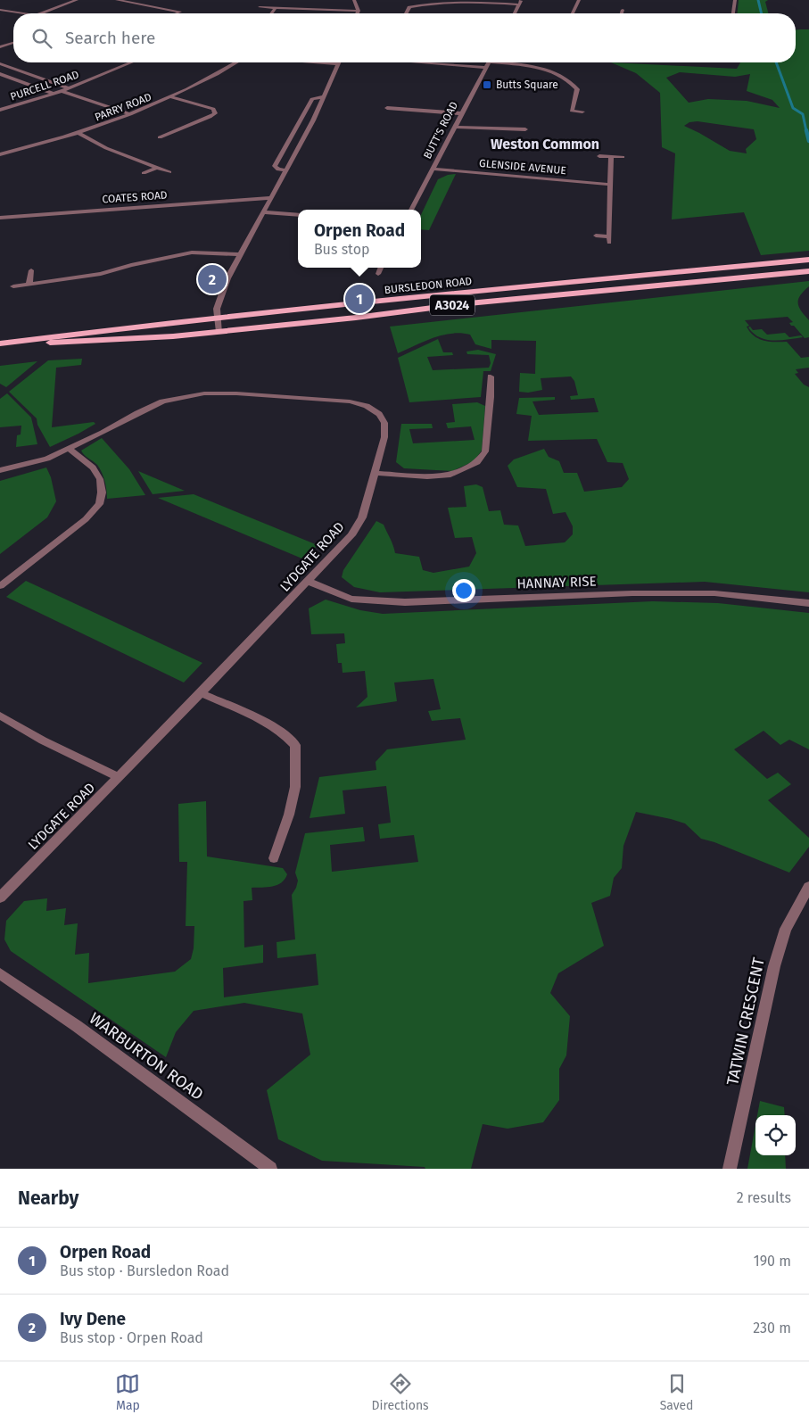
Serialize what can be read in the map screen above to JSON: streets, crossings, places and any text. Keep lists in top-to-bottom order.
{
  "streets": {
    "main road": ["BURSLEDON ROAD", "A3024"],
    "street": [
      "PURCELL ROAD",
      "PARRY ROAD",
      "BUTT'S ROAD",
      "GLENSIDE AVENUE",
      "COATES ROAD",
      "LYDGATE ROAD",
      "HANNAY RISE",
      "TATWIN CRESCENT",
      "WARBURTON ROAD"
    ]
  },
  "crossings": [
    ["BUTT'S ROAD", "GLENSIDE AVENUE"],
    ["LYDGATE ROAD", "HANNAY RISE"]
  ],
  "districts": ["Weston Common"],
  "places": {
    "transit": ["Butts Square"]
  },
  "page": {
    "search": "Search here",
    "popup": ["Orpen Road", "Bus stop"],
    "pins": ["2", "1"],
    "heading": ["Nearby", "2 results"],
    "list": [
      {
        "mark": "1",
        "name": "Orpen Road",
        "note": "Bus stop · Bursledon Road",
        "value": "190 m"
      },
      {
        "mark": "2",
        "name": "Ivy Dene",
        "note": "Bus stop · Orpen Road",
        "value": "230 m"
      }
    ],
    "nav": ["Map", "Directions", "Saved"]
  }
}
